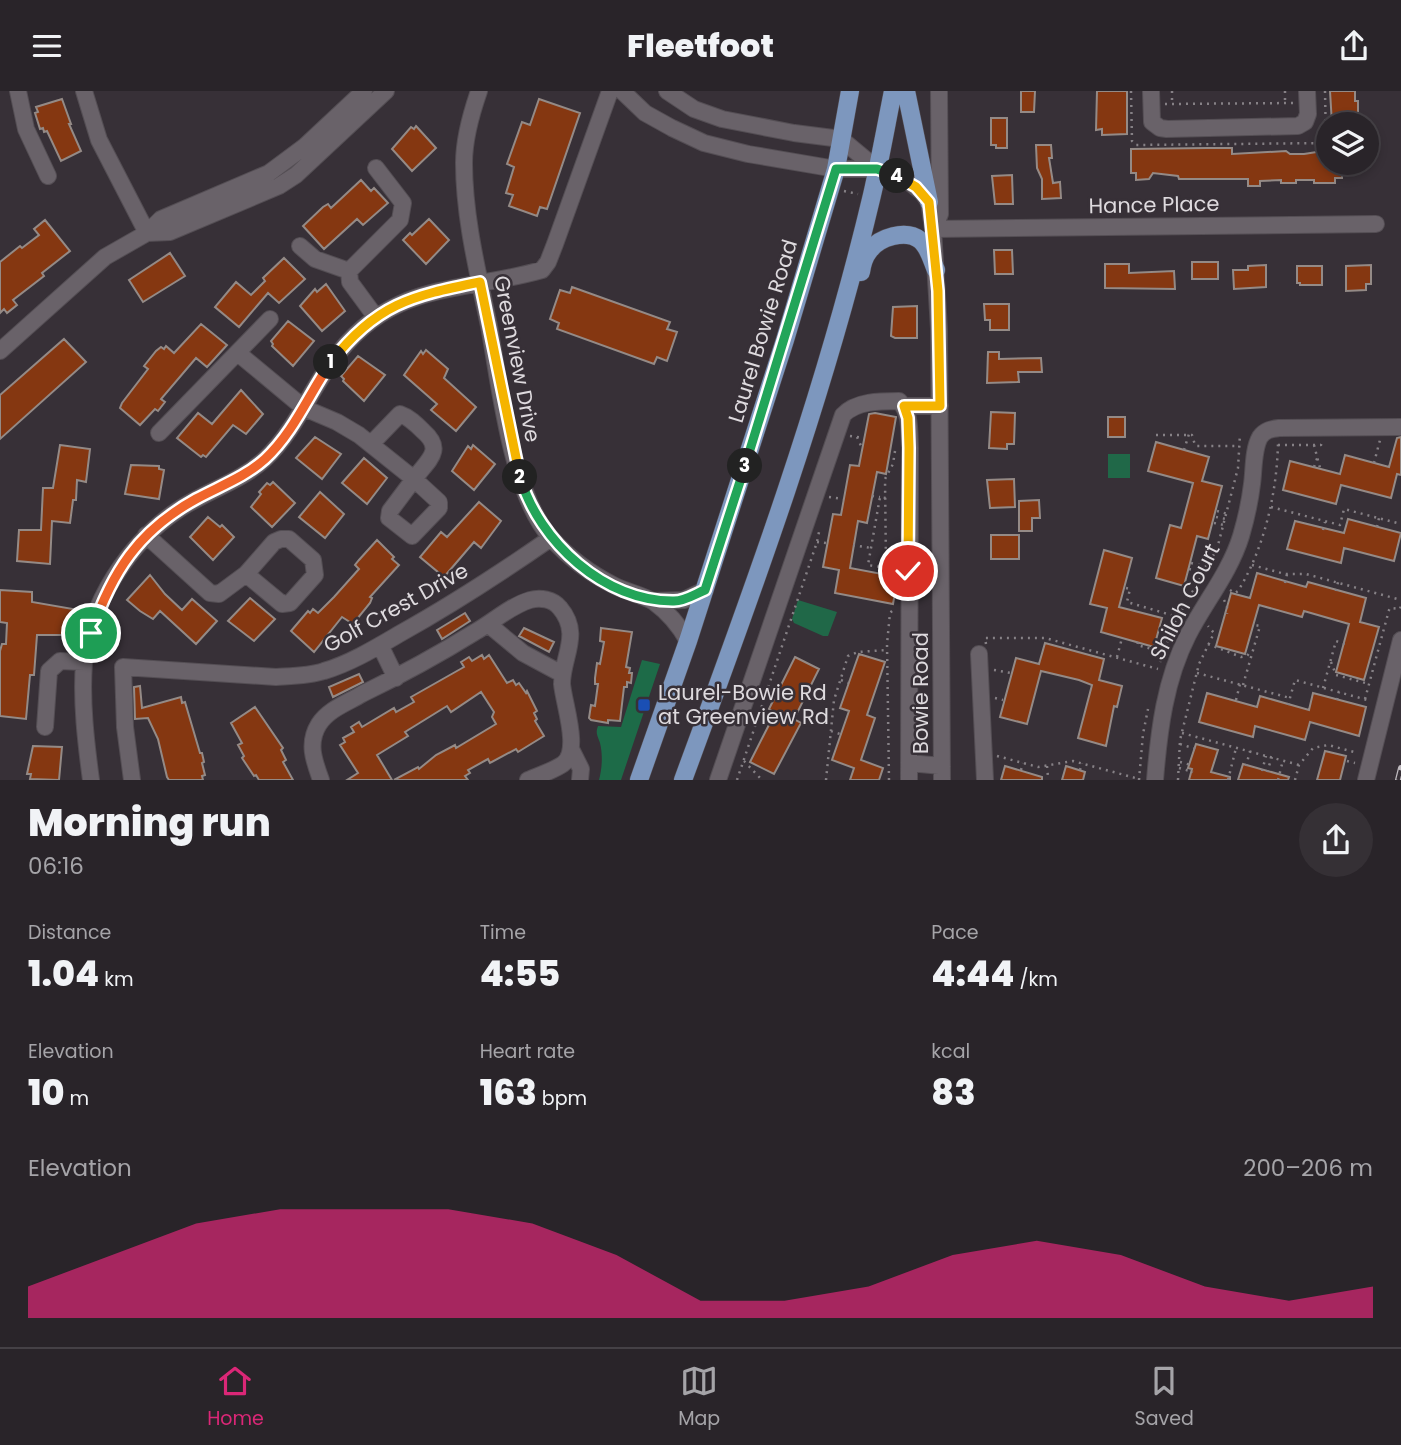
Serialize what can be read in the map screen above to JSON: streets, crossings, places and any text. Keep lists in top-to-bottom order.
{
  "streets": {
    "main road": ["Laurel Bowie Road"],
    "street": [
      "Hance Place",
      "Greenview Drive",
      "Shiloh Court",
      "Golf Crest Drive",
      "Bowie Road"
    ]
  },
  "crossings": [
    ["Hance Place", "Bowie Road"],
    ["Laurel Bowie Road", "Greenview Drive"],
    ["Greenview Drive", "Golf Crest Drive"]
  ],
  "places": {
    "transit": ["Laurel-Bowie Rd at Greenview Rd"]
  },
  "page": {
    "header": "Fleetfoot",
    "pins": [
      "4",
      "1",
      "3",
      "2"
    ],
    "heading": ["Morning run", "06:16"],
    "stats": [
      ["Distance", "1.04 km"],
      ["Time", "4:55"],
      ["Pace", "4:44 /km"],
      ["Elevation", "10 m"],
      ["Heart rate", "163 bpm"],
      ["kcal", "83"]
    ],
    "chart": ["Elevation", "200–206 m"],
    "tabs": ["Home", "Map", "Saved"]
  }
}
